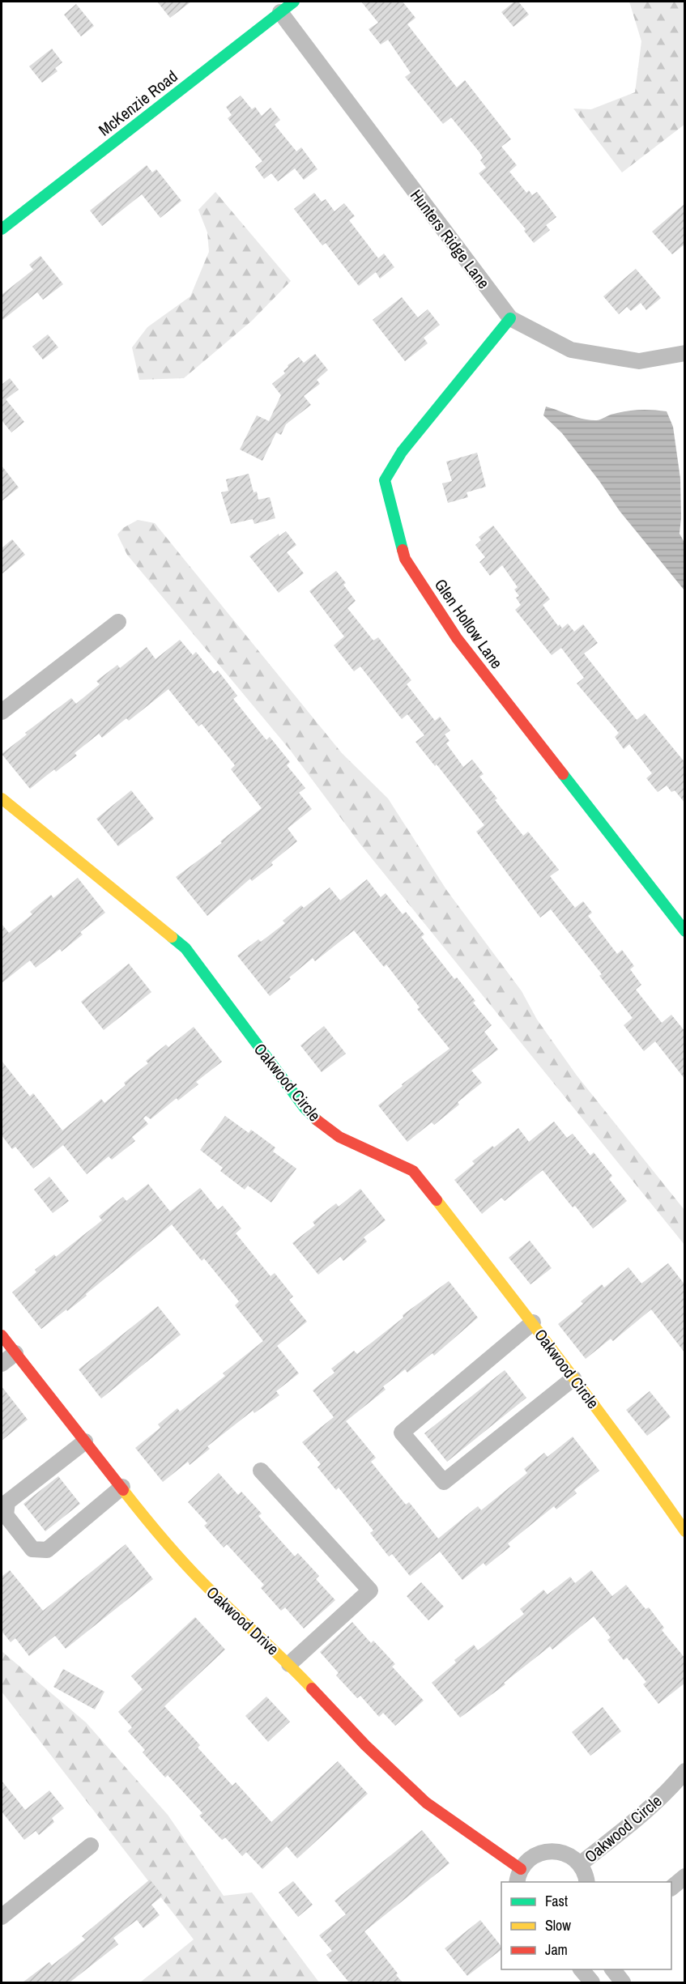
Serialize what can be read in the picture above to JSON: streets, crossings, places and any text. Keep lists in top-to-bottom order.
{
  "streets": {
    "street": [
      "McKenzie Road",
      "Hunters Ridge Lane",
      "Glen Hollow Lane",
      "Oakwood Circle",
      "Oakwood Drive"
    ]
  },
  "crossings": [
    ["McKenzie Road", "Hunters Ridge Lane"],
    ["Hunters Ridge Lane", "Glen Hollow Lane"],
    ["Oakwood Circle", "Oakwood Drive"]
  ],
  "legend": ["Fast", "Slow", "Jam"]
}
